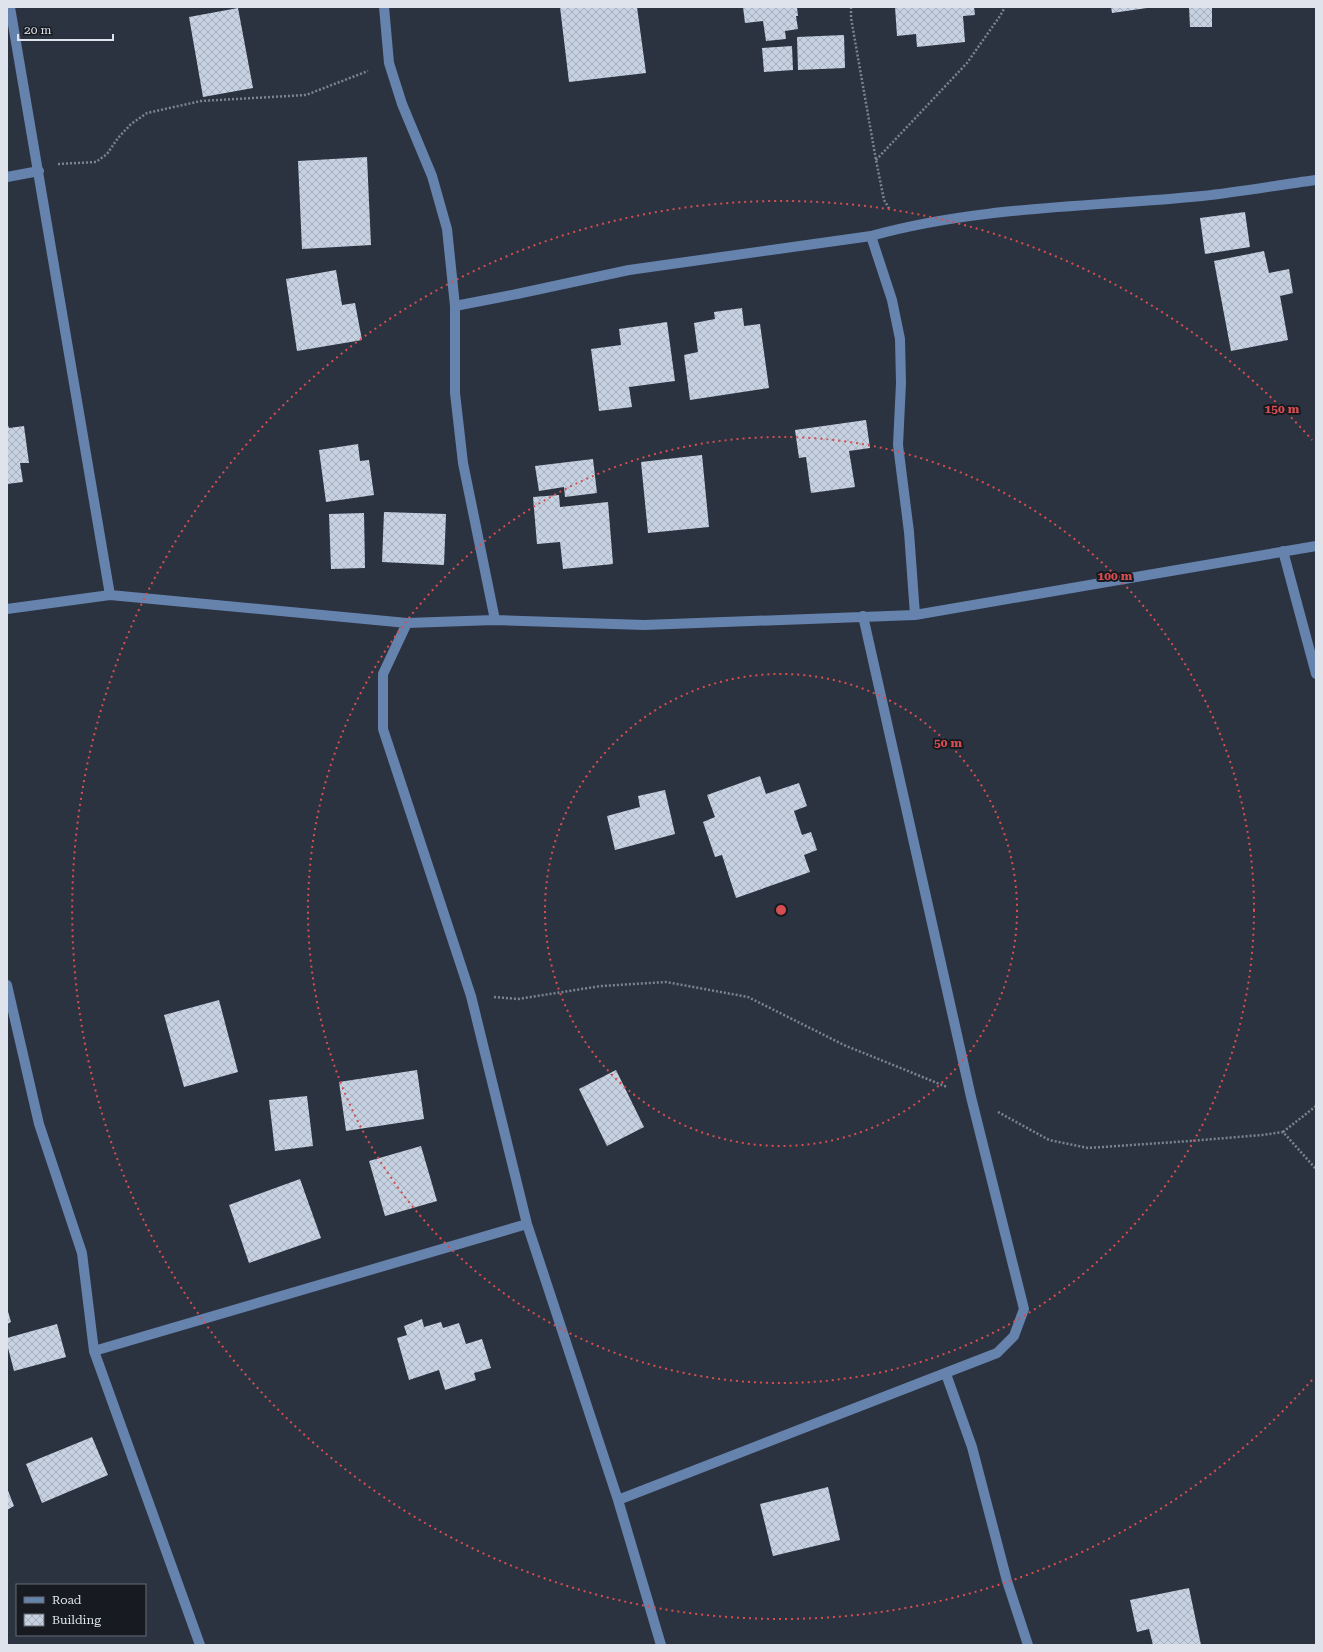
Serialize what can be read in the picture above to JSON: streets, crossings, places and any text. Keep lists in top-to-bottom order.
{
  "legend": ["Road", "Building"],
  "scale_bar": "20 m",
  "rings": ["150 m", "100 m", "50 m"]
}
